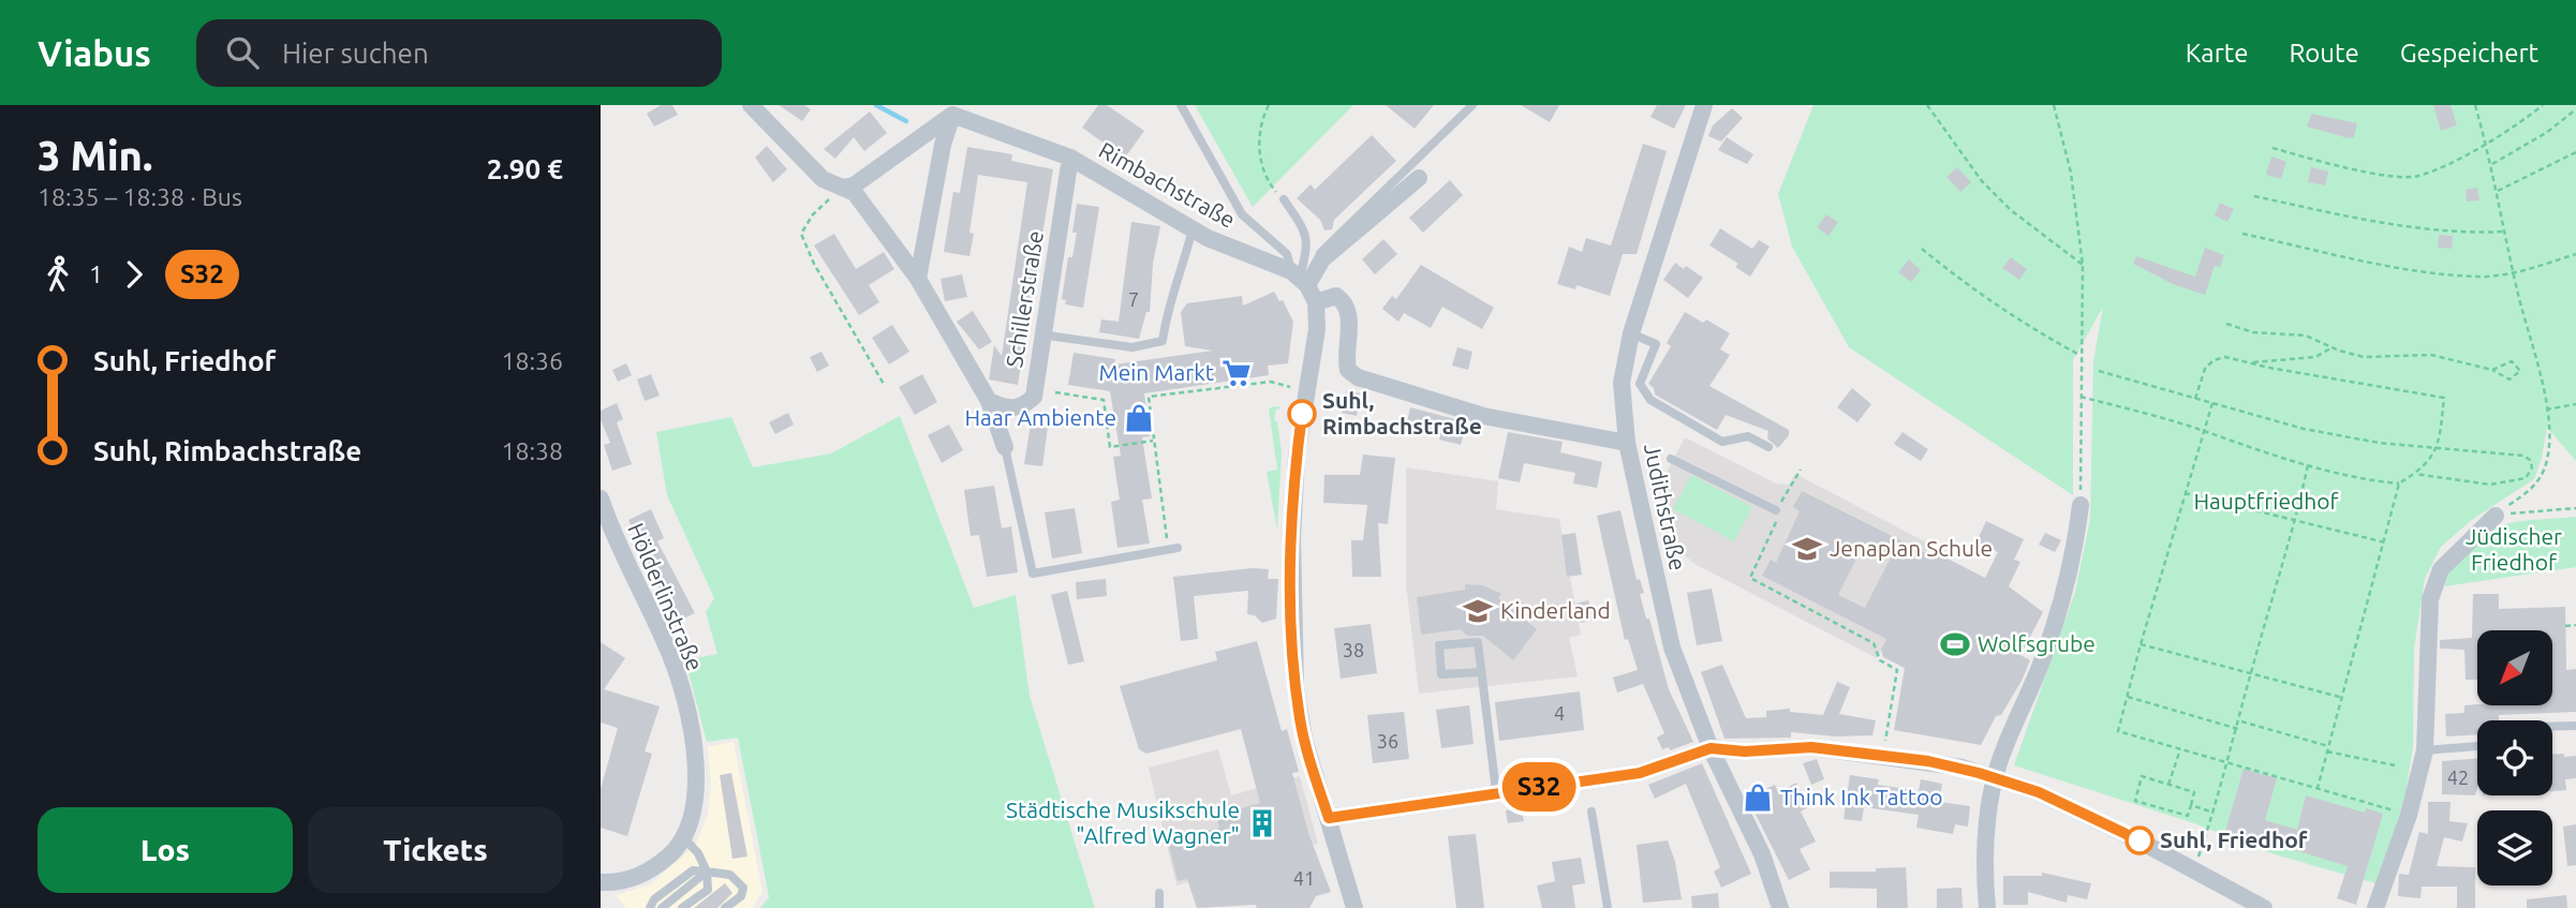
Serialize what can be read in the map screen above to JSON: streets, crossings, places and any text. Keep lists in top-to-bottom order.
{
  "streets": {
    "street": [
      "Rimbachstraße",
      "Schillerstraße",
      "Judithstraße",
      "Hölderlinstraße"
    ]
  },
  "crossings": [
    ["Rimbachstraße", "Schillerstraße"]
  ],
  "parks": ["Hauptfriedhof", "Jüdischer Friedhof"],
  "places": {
    "supermarket": ["Mein Markt"],
    "other": ["Suhl, Rimbachstraße", "Suhl, Friedhof"],
    "shop": ["Haar Ambiente", "Think Ink Tattoo"],
    "school or university": ["Jenaplan Schule", "Kinderland"],
    "sports": ["Wolfsgrube"],
    "building": ["Städtische Musikschule \"Alfred Wagner\""]
  },
  "lines": ["bus line S32"],
  "house_numbers": [
    "7",
    "38",
    "4",
    "36",
    "42",
    "41"
  ],
  "north": "bottom left",
  "page": {
    "header": "Viabus",
    "search": "Hier suchen",
    "nav": ["Karte", "Route", "Gespeichert"],
    "heading": ["3 Min.", "18:35 – 18:38 · Bus", "2.90 €"],
    "on_map": "S32",
    "legs": ["1", "S32"],
    "list": [
      {
        "name": "Suhl, Friedhof",
        "value": "18:36"
      },
      {
        "name": "Suhl, Rimbachstraße",
        "value": "18:38"
      }
    ],
    "buttons": ["Los", "Tickets"]
  }
}
